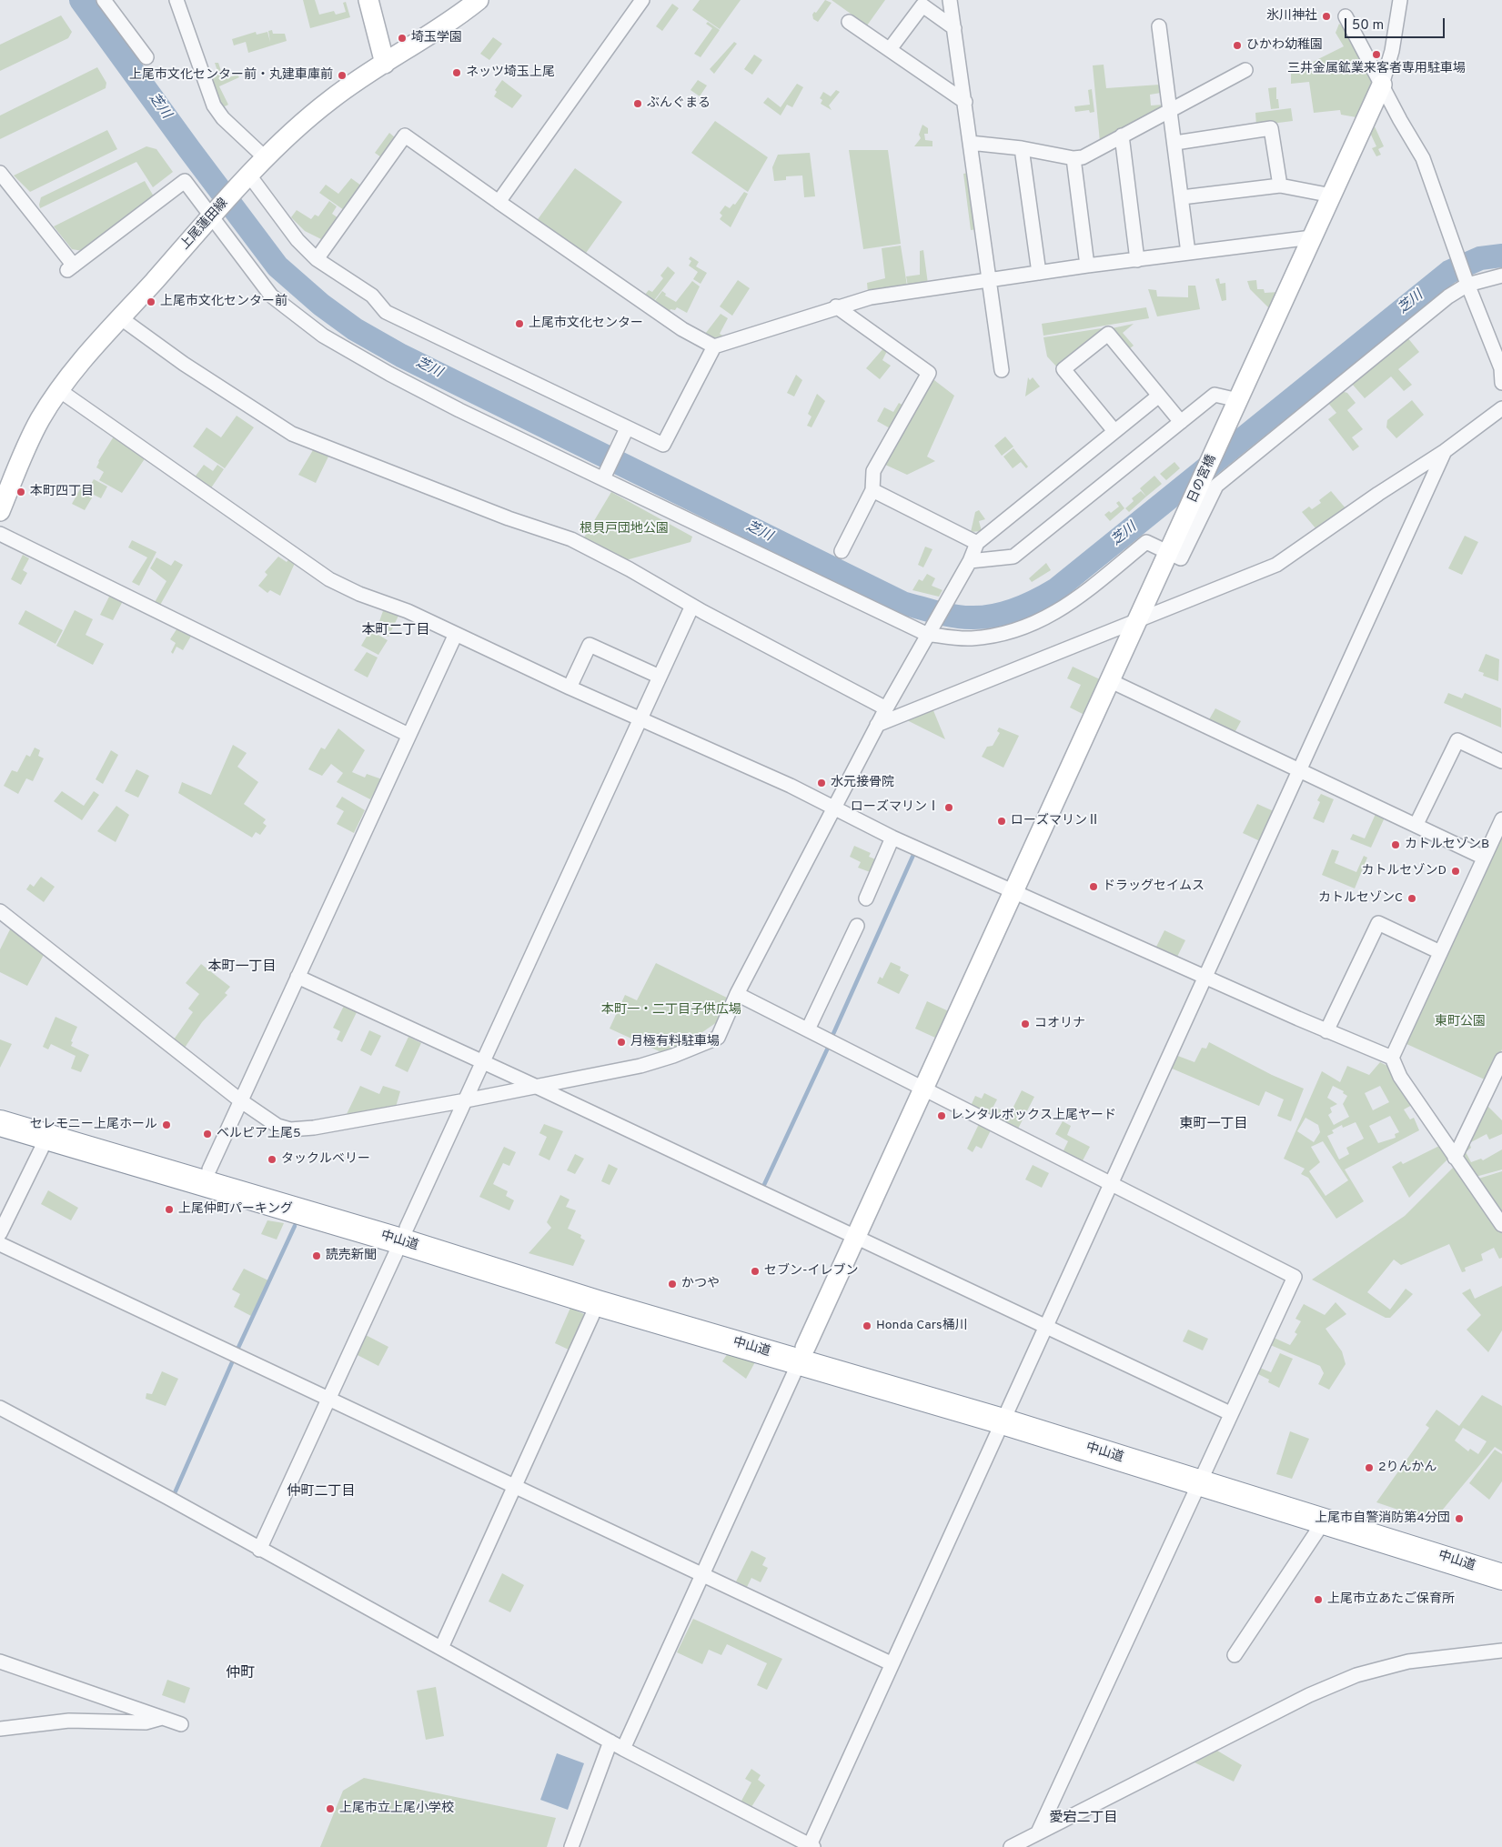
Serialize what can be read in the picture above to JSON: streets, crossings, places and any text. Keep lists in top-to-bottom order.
{
  "streets": {
    "highway": ["中山道"],
    "street": ["上尾蓮田線", "日の宮橋"]
  },
  "crossings": [
    ["日の宮橋", "中山道"]
  ],
  "districts": [
    "本町二丁目",
    "本町一丁目",
    "東町一丁目",
    "仲町二丁目",
    "仲町",
    "愛宕二丁目"
  ],
  "water": ["芝川"],
  "parks": ["根貝戸団地公園", "本町一・二丁目子供広場", "東町公園"],
  "places": [
    "氷川神社",
    "埼玉学園",
    "ひかわ幼稚園",
    "三井金属鉱業来客者専用駐車場",
    "ネッツ埼玉上尾",
    "上尾市文化センター前・丸建車庫前",
    "ぶんぐまる",
    "上尾市文化センター前",
    "上尾市文化センター",
    "本町四丁目",
    "水元接骨院",
    "ローズマリンⅠ",
    "ローズマリンⅡ",
    "カトルセゾンB",
    "カトルセゾンD",
    "ドラッグセイムス",
    "カトルセゾンC",
    "コオリナ",
    "月極有料駐車場",
    "レンタルボックス上尾ヤード",
    "セレモニー上尾ホール",
    "ベルピア上尾5",
    "タックルベリー",
    "上尾仲町パーキング",
    "読売新聞",
    "セブン-イレブン",
    "かつや",
    "Honda Cars桶川",
    "2りんかん",
    "上尾市自警消防第4分団",
    "上尾市立あたご保育所",
    "上尾市立上尾小学校"
  ],
  "scale_bar": "50 m"
}
